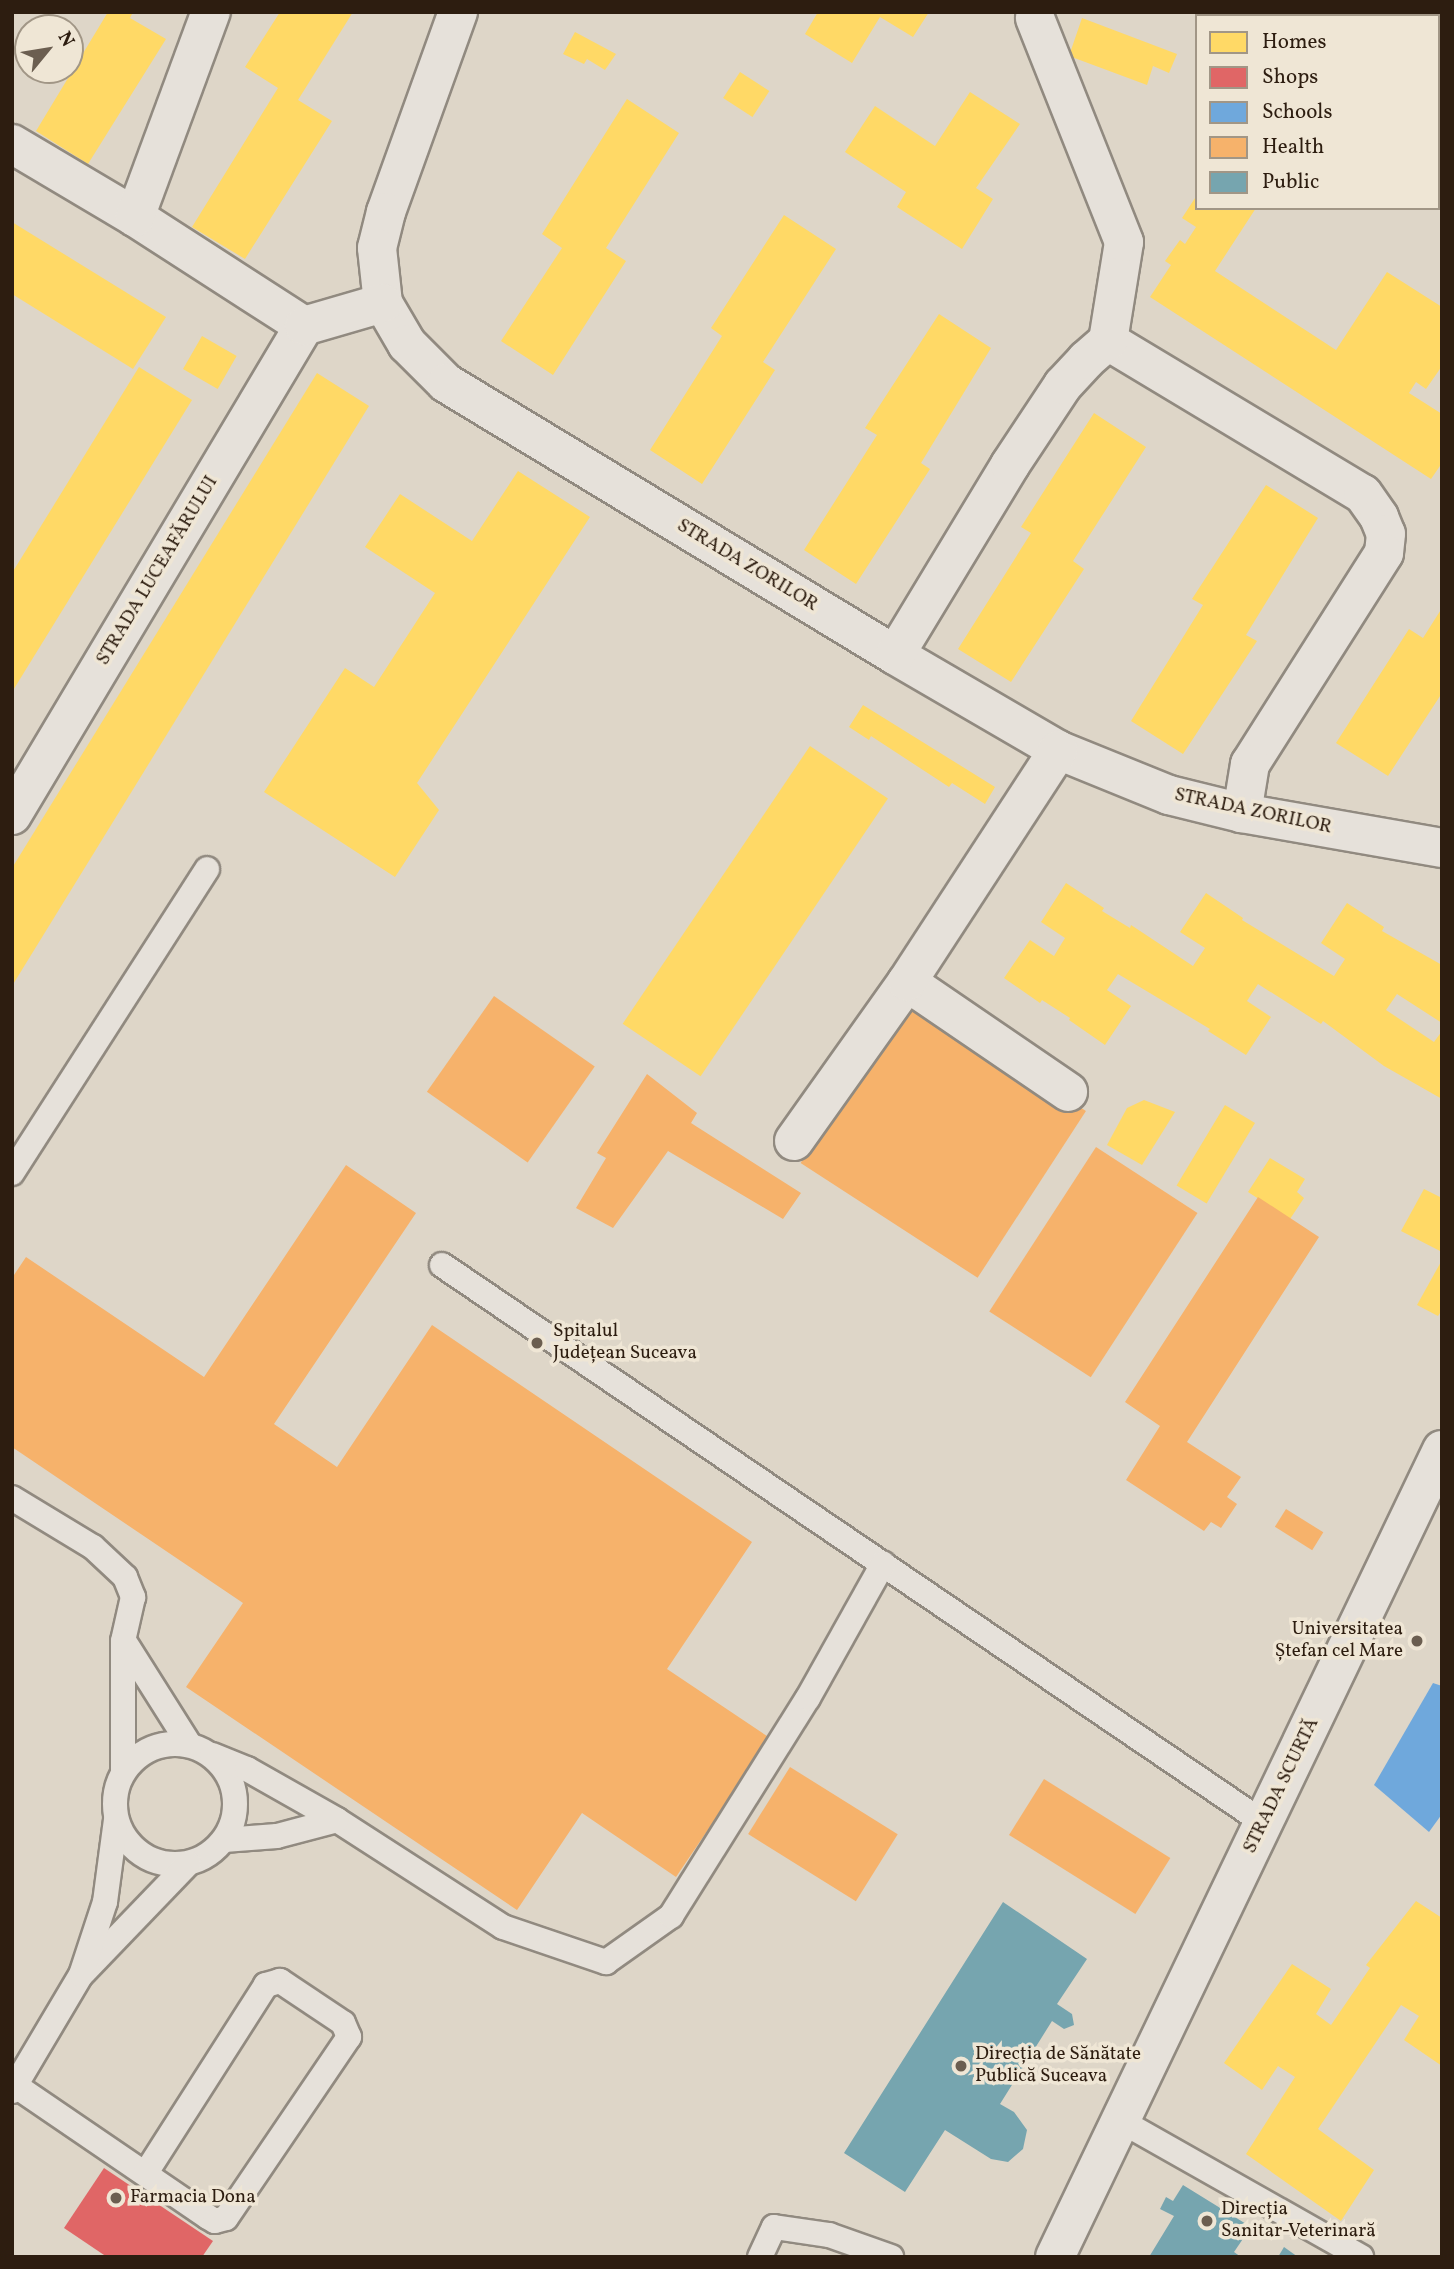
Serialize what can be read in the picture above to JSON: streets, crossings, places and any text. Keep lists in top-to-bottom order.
{
  "streets": {
    "street": ["STRADA ZORILOR", "STRADA LUCEAFĂRULUI", "STRADA SCURTĂ"]
  },
  "places": [
    "Spitalul Județean Suceava",
    "Universitatea Ștefan cel Mare",
    "Direcția de Sănătate Publică Suceava",
    "Farmacia Dona",
    "Direcția Sanitar-Veterinară"
  ],
  "legend": [
    "Homes",
    "Shops",
    "Schools",
    "Health",
    "Public"
  ],
  "north": "top right"
}
